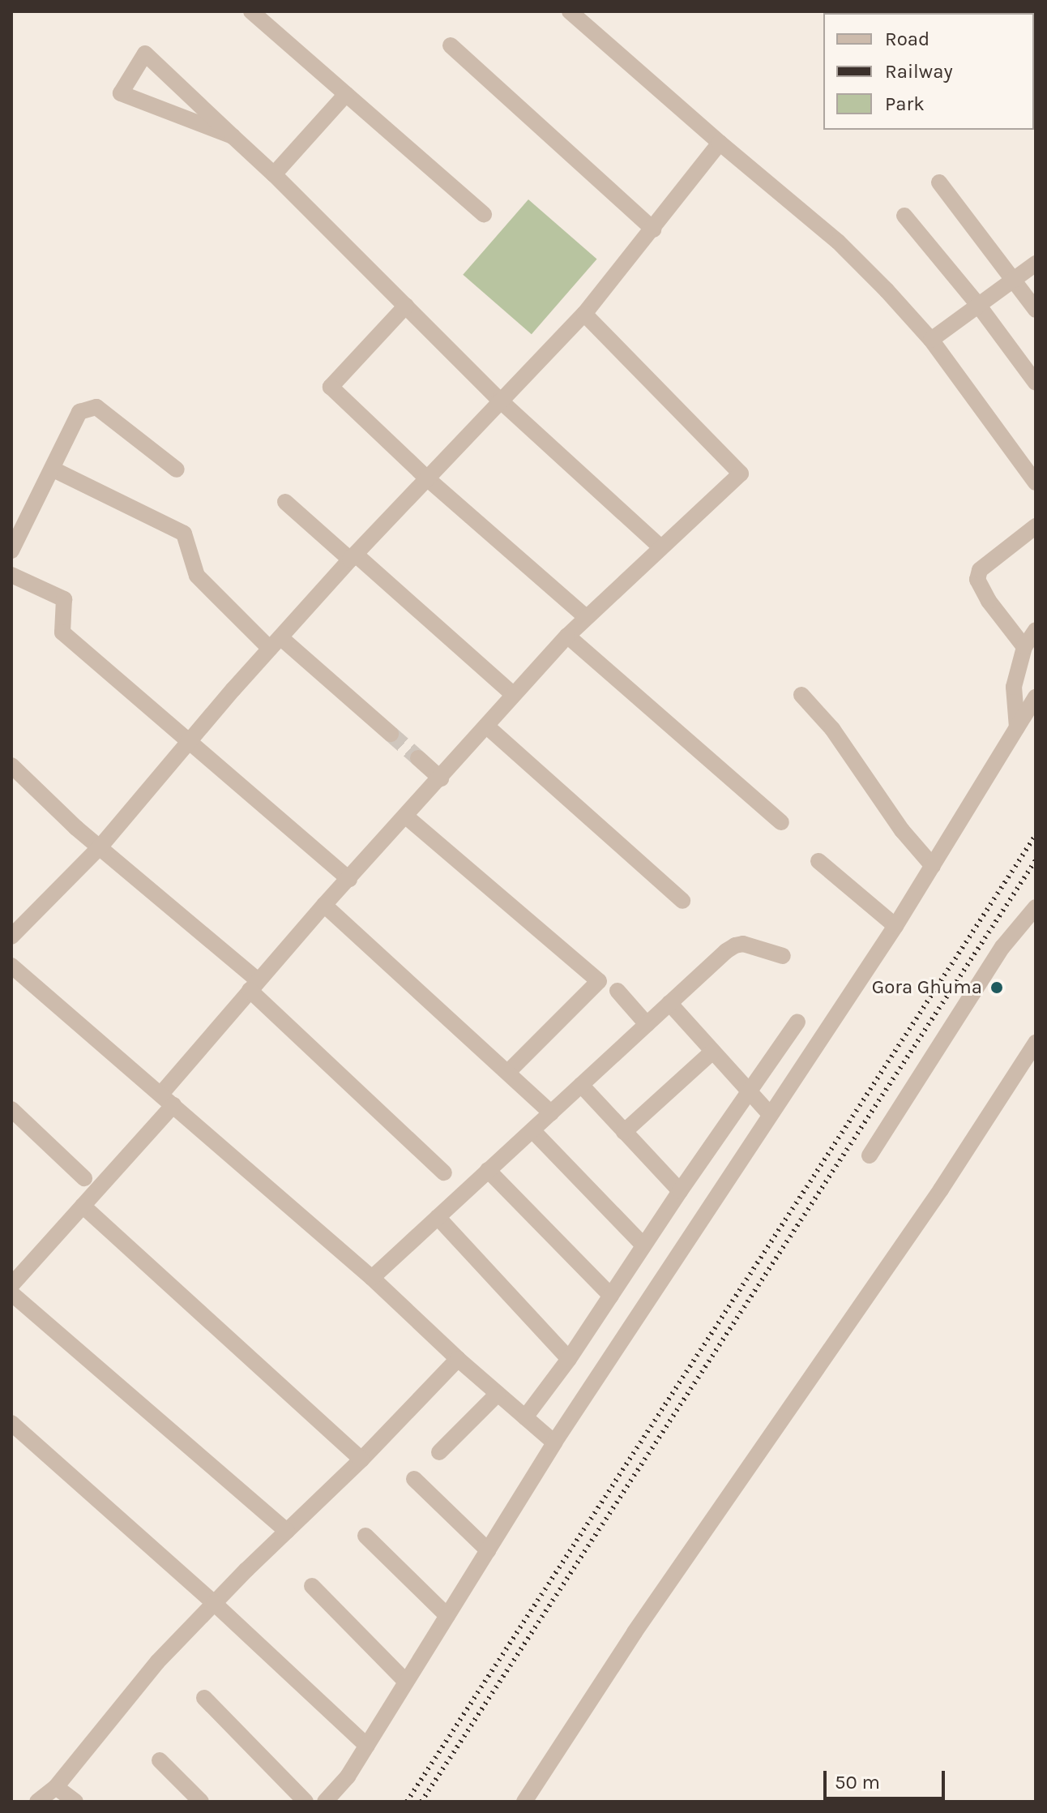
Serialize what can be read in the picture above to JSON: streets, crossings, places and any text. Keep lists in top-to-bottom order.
{
  "places": ["Gora Ghuma"],
  "legend": ["Road", "Railway", "Park"],
  "scale_bar": "50 m"
}
